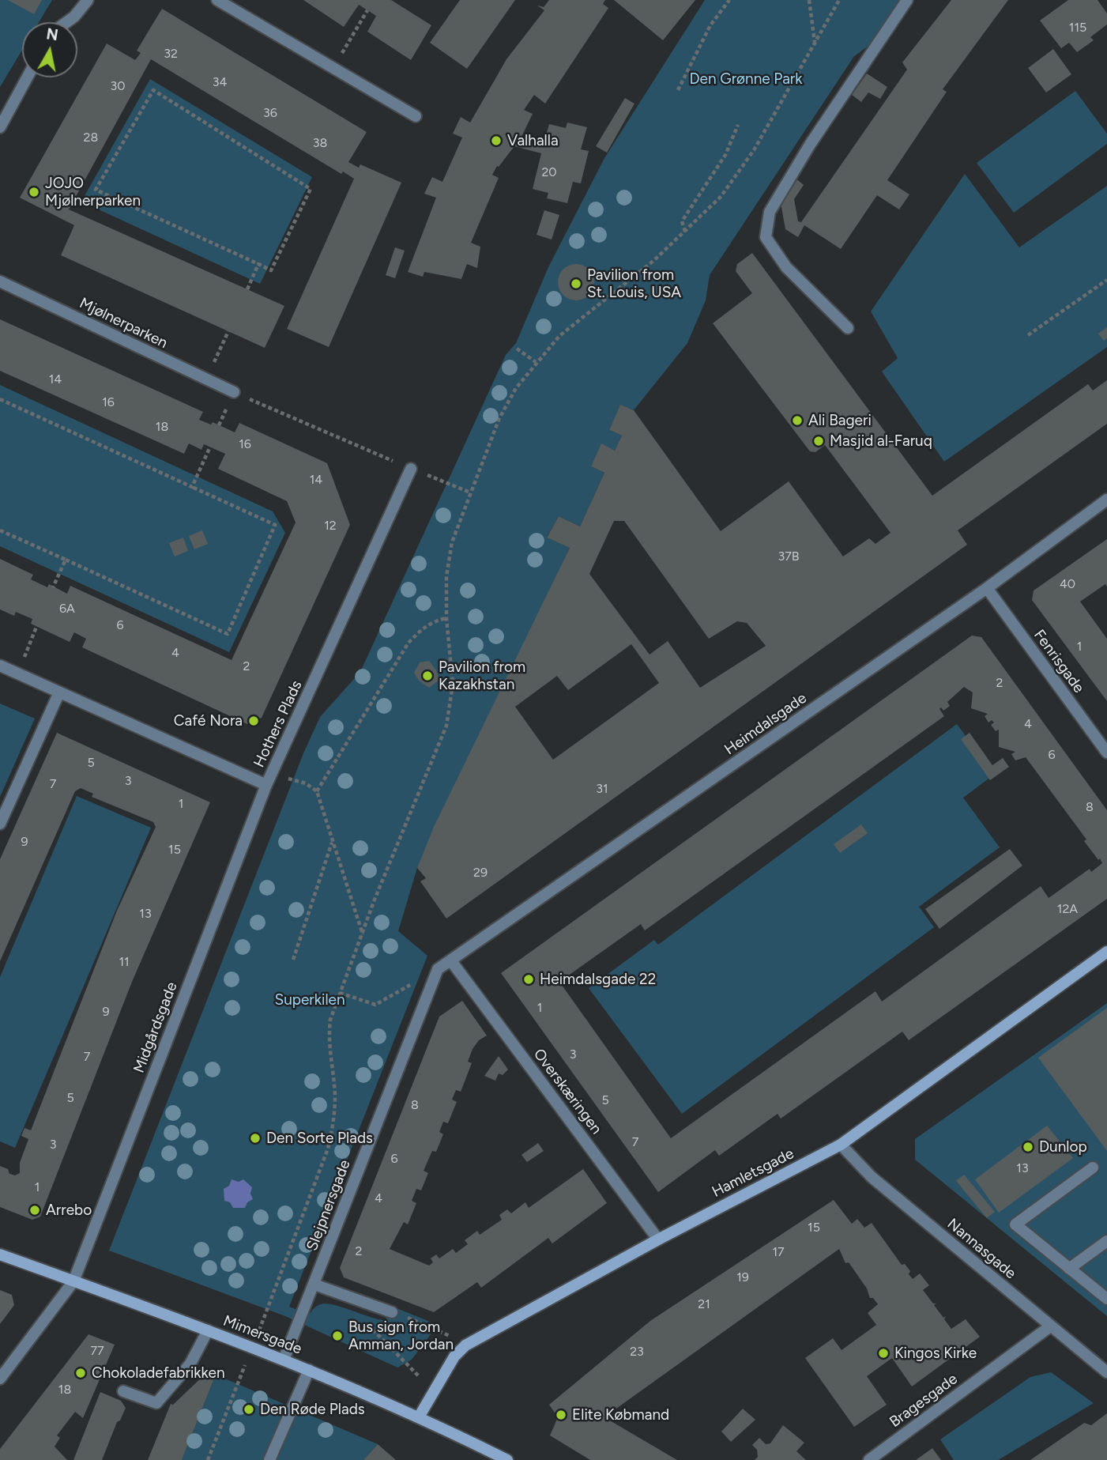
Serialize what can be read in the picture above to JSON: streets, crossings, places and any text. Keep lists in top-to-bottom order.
{
  "streets": {
    "street": [
      "Mjølnerparken",
      "Fenrisgade",
      "Hothers Plads",
      "Heimdalsgade",
      "Midgårdsgade",
      "Overskæringen",
      "Hamletsgade",
      "Slejpnersgade",
      "Nannasgade",
      "Mimersgade",
      "Bragesgade"
    ]
  },
  "crossings": [
    ["Fenrisgade", "Heimdalsgade"],
    ["Hothers Plads", "Midgårdsgade"],
    ["Heimdalsgade", "Overskæringen"],
    ["Heimdalsgade", "Slejpnersgade"],
    ["Midgårdsgade", "Mimersgade"],
    ["Overskæringen", "Hamletsgade"],
    ["Hamletsgade", "Nannasgade"],
    ["Hamletsgade", "Mimersgade"],
    ["Slejpnersgade", "Mimersgade"],
    ["Nannasgade", "Bragesgade"]
  ],
  "parks": ["Den Grønne Park", "Superkilen"],
  "places": [
    "Valhalla",
    "JOJO Mjølnerparken",
    "Pavilion from St. Louis, USA",
    "Ali Bageri",
    "Masjid al-Faruq",
    "Pavilion from Kazakhstan",
    "Café Nora",
    "Heimdalsgade 22",
    "Den Sorte Plads",
    "Dunlop",
    "Arrebo",
    "Bus sign from Amman, Jordan",
    "Kingos Kirke",
    "Chokoladefabrikken",
    "Den Røde Plads",
    "Elite Købmand"
  ],
  "house_numbers": [
    "115",
    "32",
    "34",
    "30",
    "36",
    "28",
    "38",
    "20",
    "14",
    "16",
    "18",
    "16",
    "14",
    "12",
    "37B",
    "40",
    "6A",
    "6",
    "1",
    "4",
    "2",
    "2",
    "4",
    "6",
    "5",
    "3",
    "7",
    "31",
    "1",
    "8",
    "9",
    "15",
    "29",
    "12A",
    "13",
    "11",
    "1",
    "9",
    "3",
    "7",
    "5",
    "5",
    "8",
    "7",
    "3",
    "6",
    "13",
    "1",
    "4",
    "15",
    "2",
    "17",
    "19",
    "21",
    "77",
    "23",
    "18"
  ],
  "north": "top"
}
